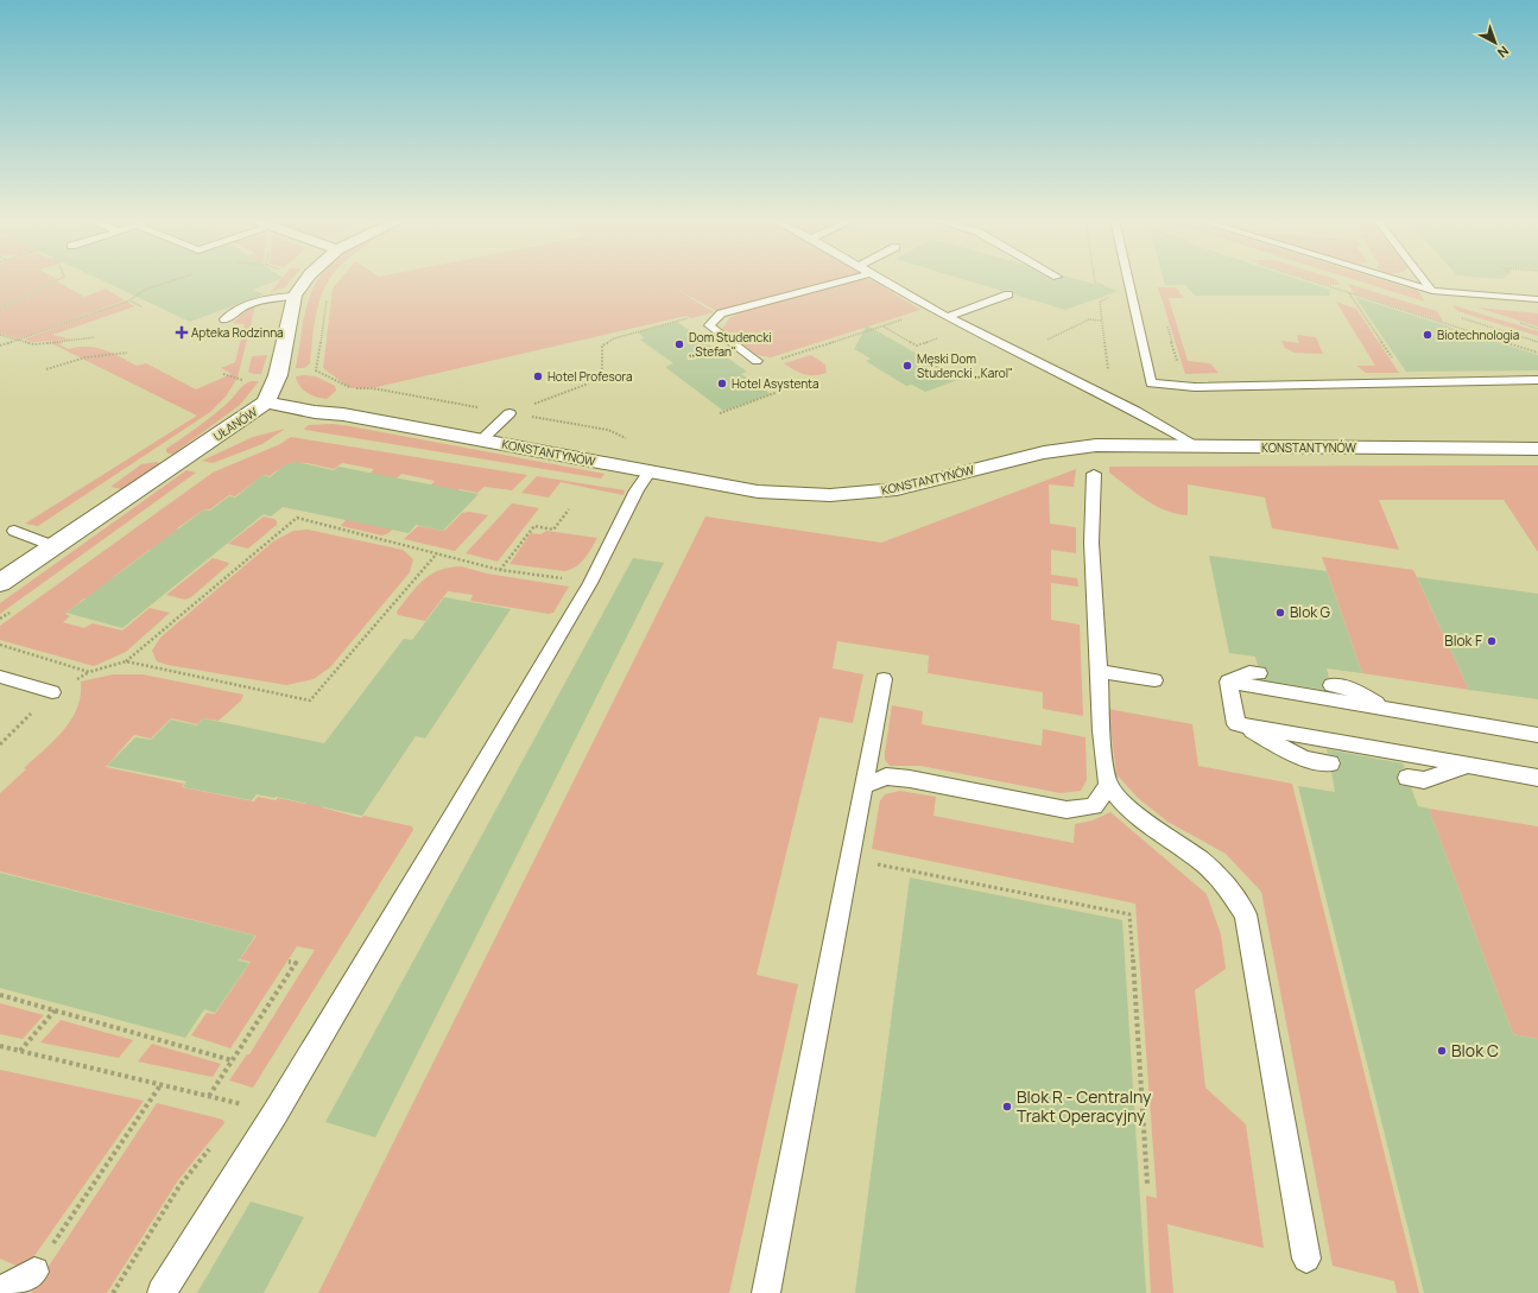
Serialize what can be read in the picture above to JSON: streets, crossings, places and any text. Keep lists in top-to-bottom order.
{
  "streets": {
    "street": ["UŁANÓW", "KONSTANTYNÓW"]
  },
  "crossings": [
    ["UŁANÓW", "KONSTANTYNÓW"]
  ],
  "places": {
    "health": ["Apteka Rodzinna"],
    "other": [
      "Biotechnologia",
      "Dom Studencki ,,Stefan\"",
      "Męski Dom Studencki ,,Karol\"",
      "Hotel Profesora",
      "Hotel Asystenta",
      "Blok G",
      "Blok F",
      "Blok C",
      "Blok R - Centralny Trakt Operacyjny"
    ]
  },
  "north": "bottom right"
}
